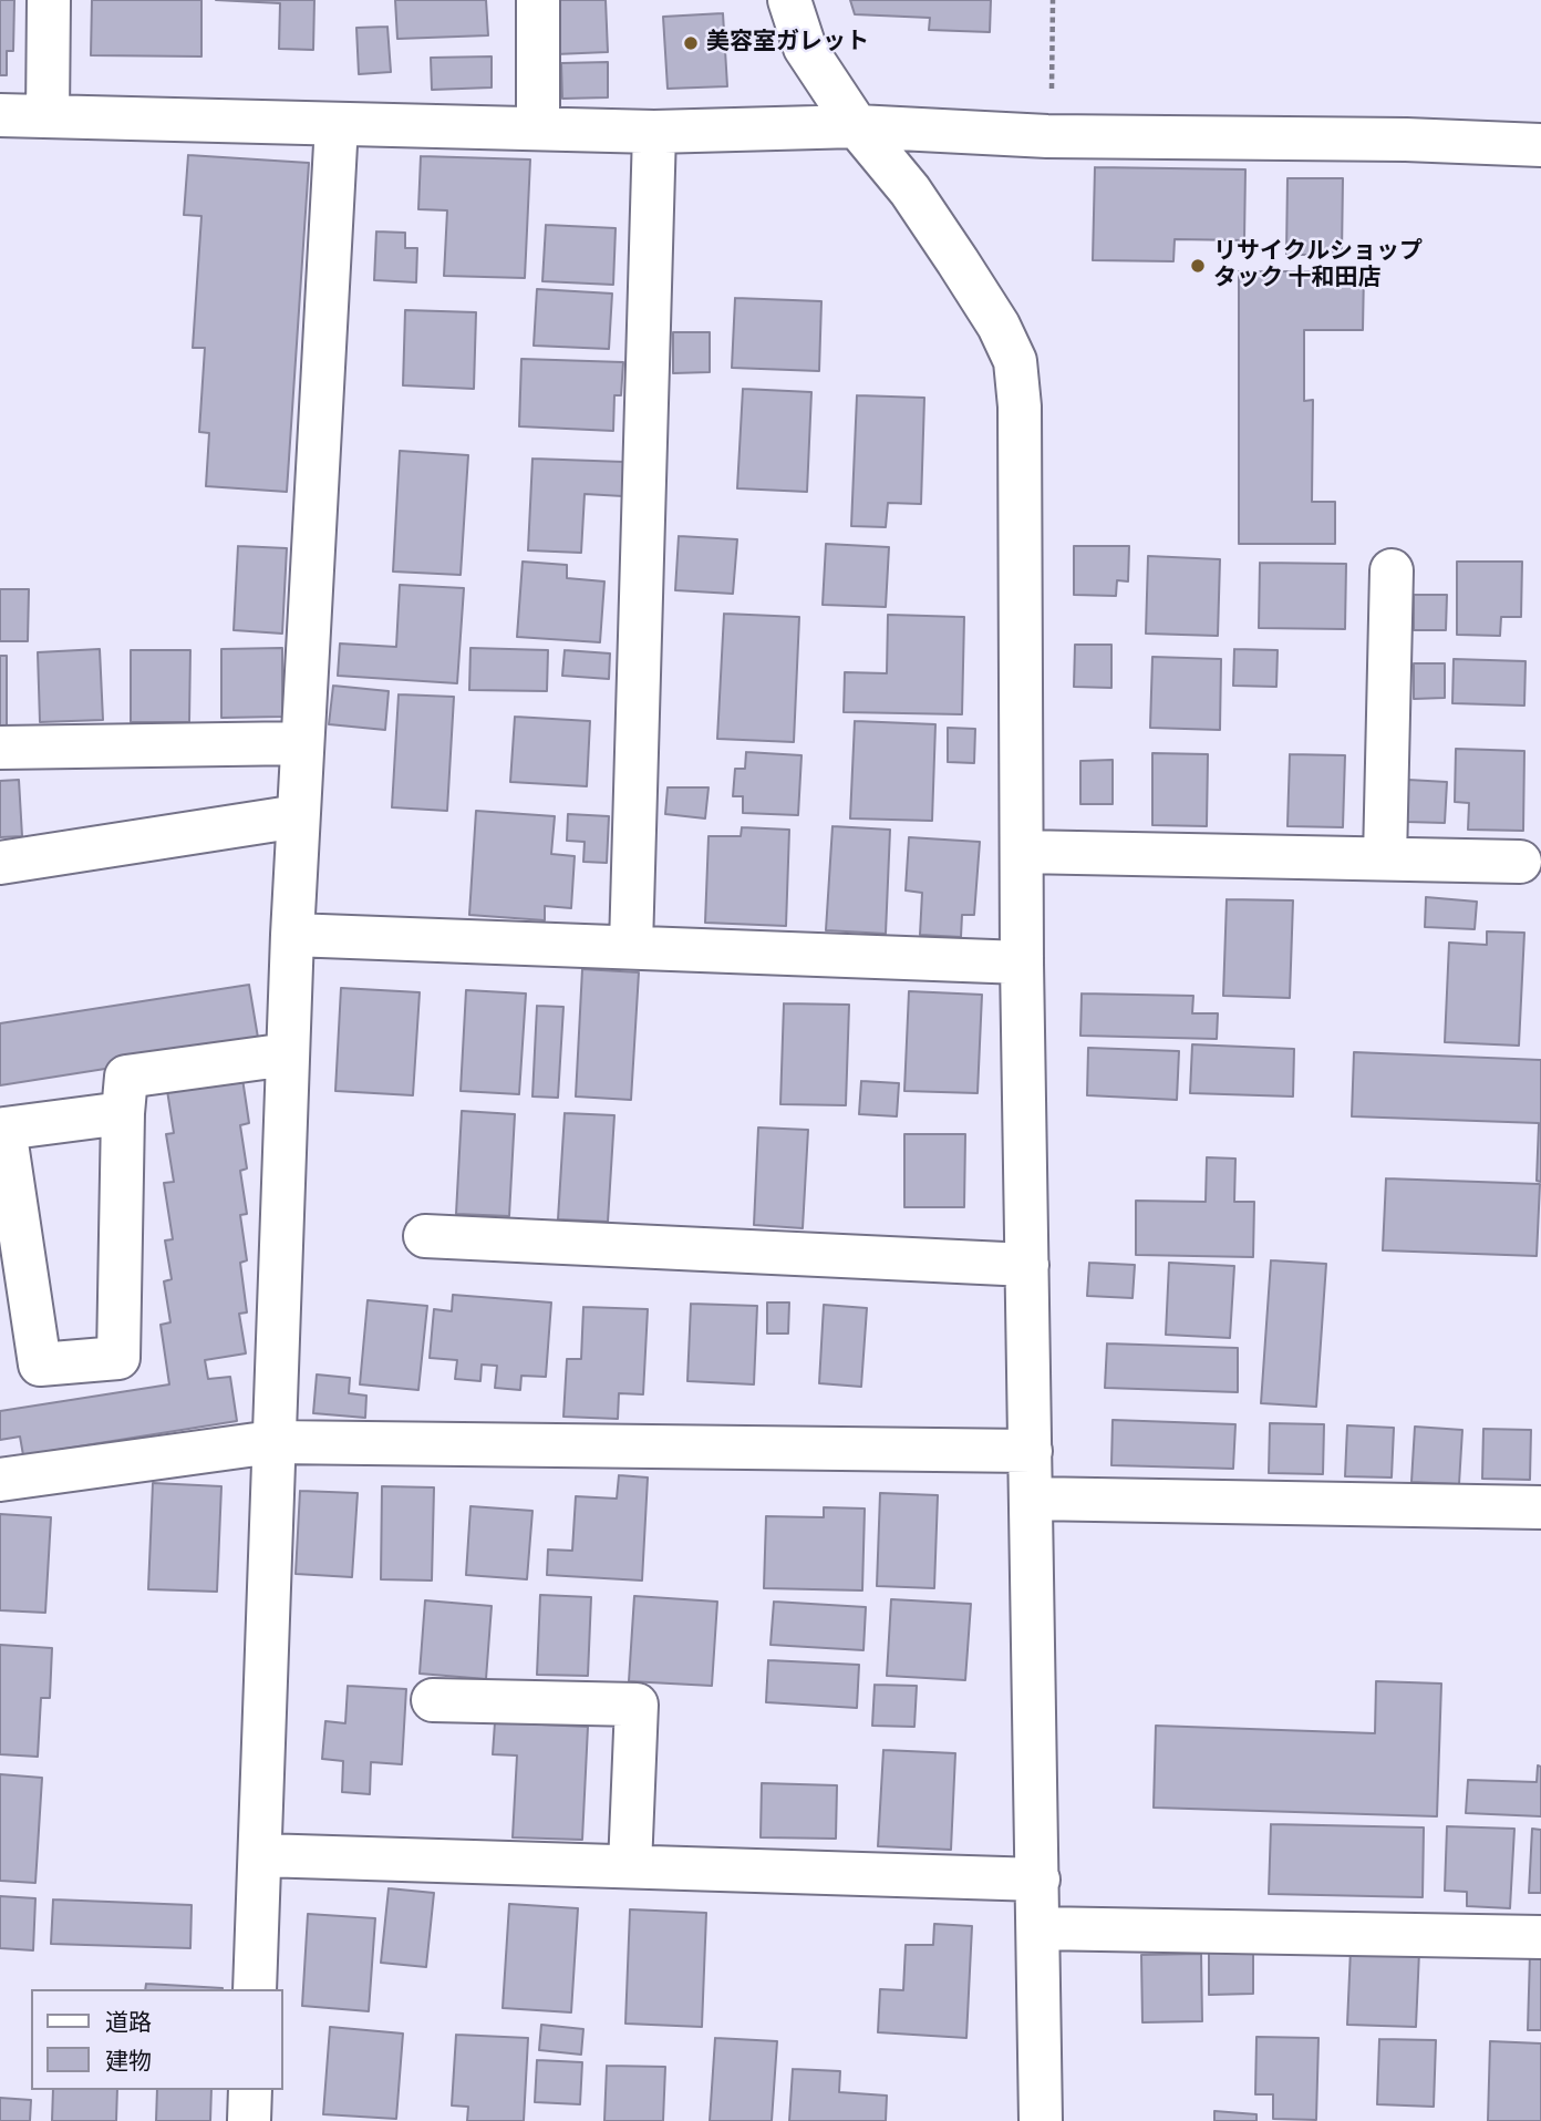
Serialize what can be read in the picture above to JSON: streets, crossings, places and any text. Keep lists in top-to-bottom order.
{
  "places": ["美容室ガレット", "リサイクルショップ タック 十和田店"],
  "legend": ["道路", "建物"]
}
